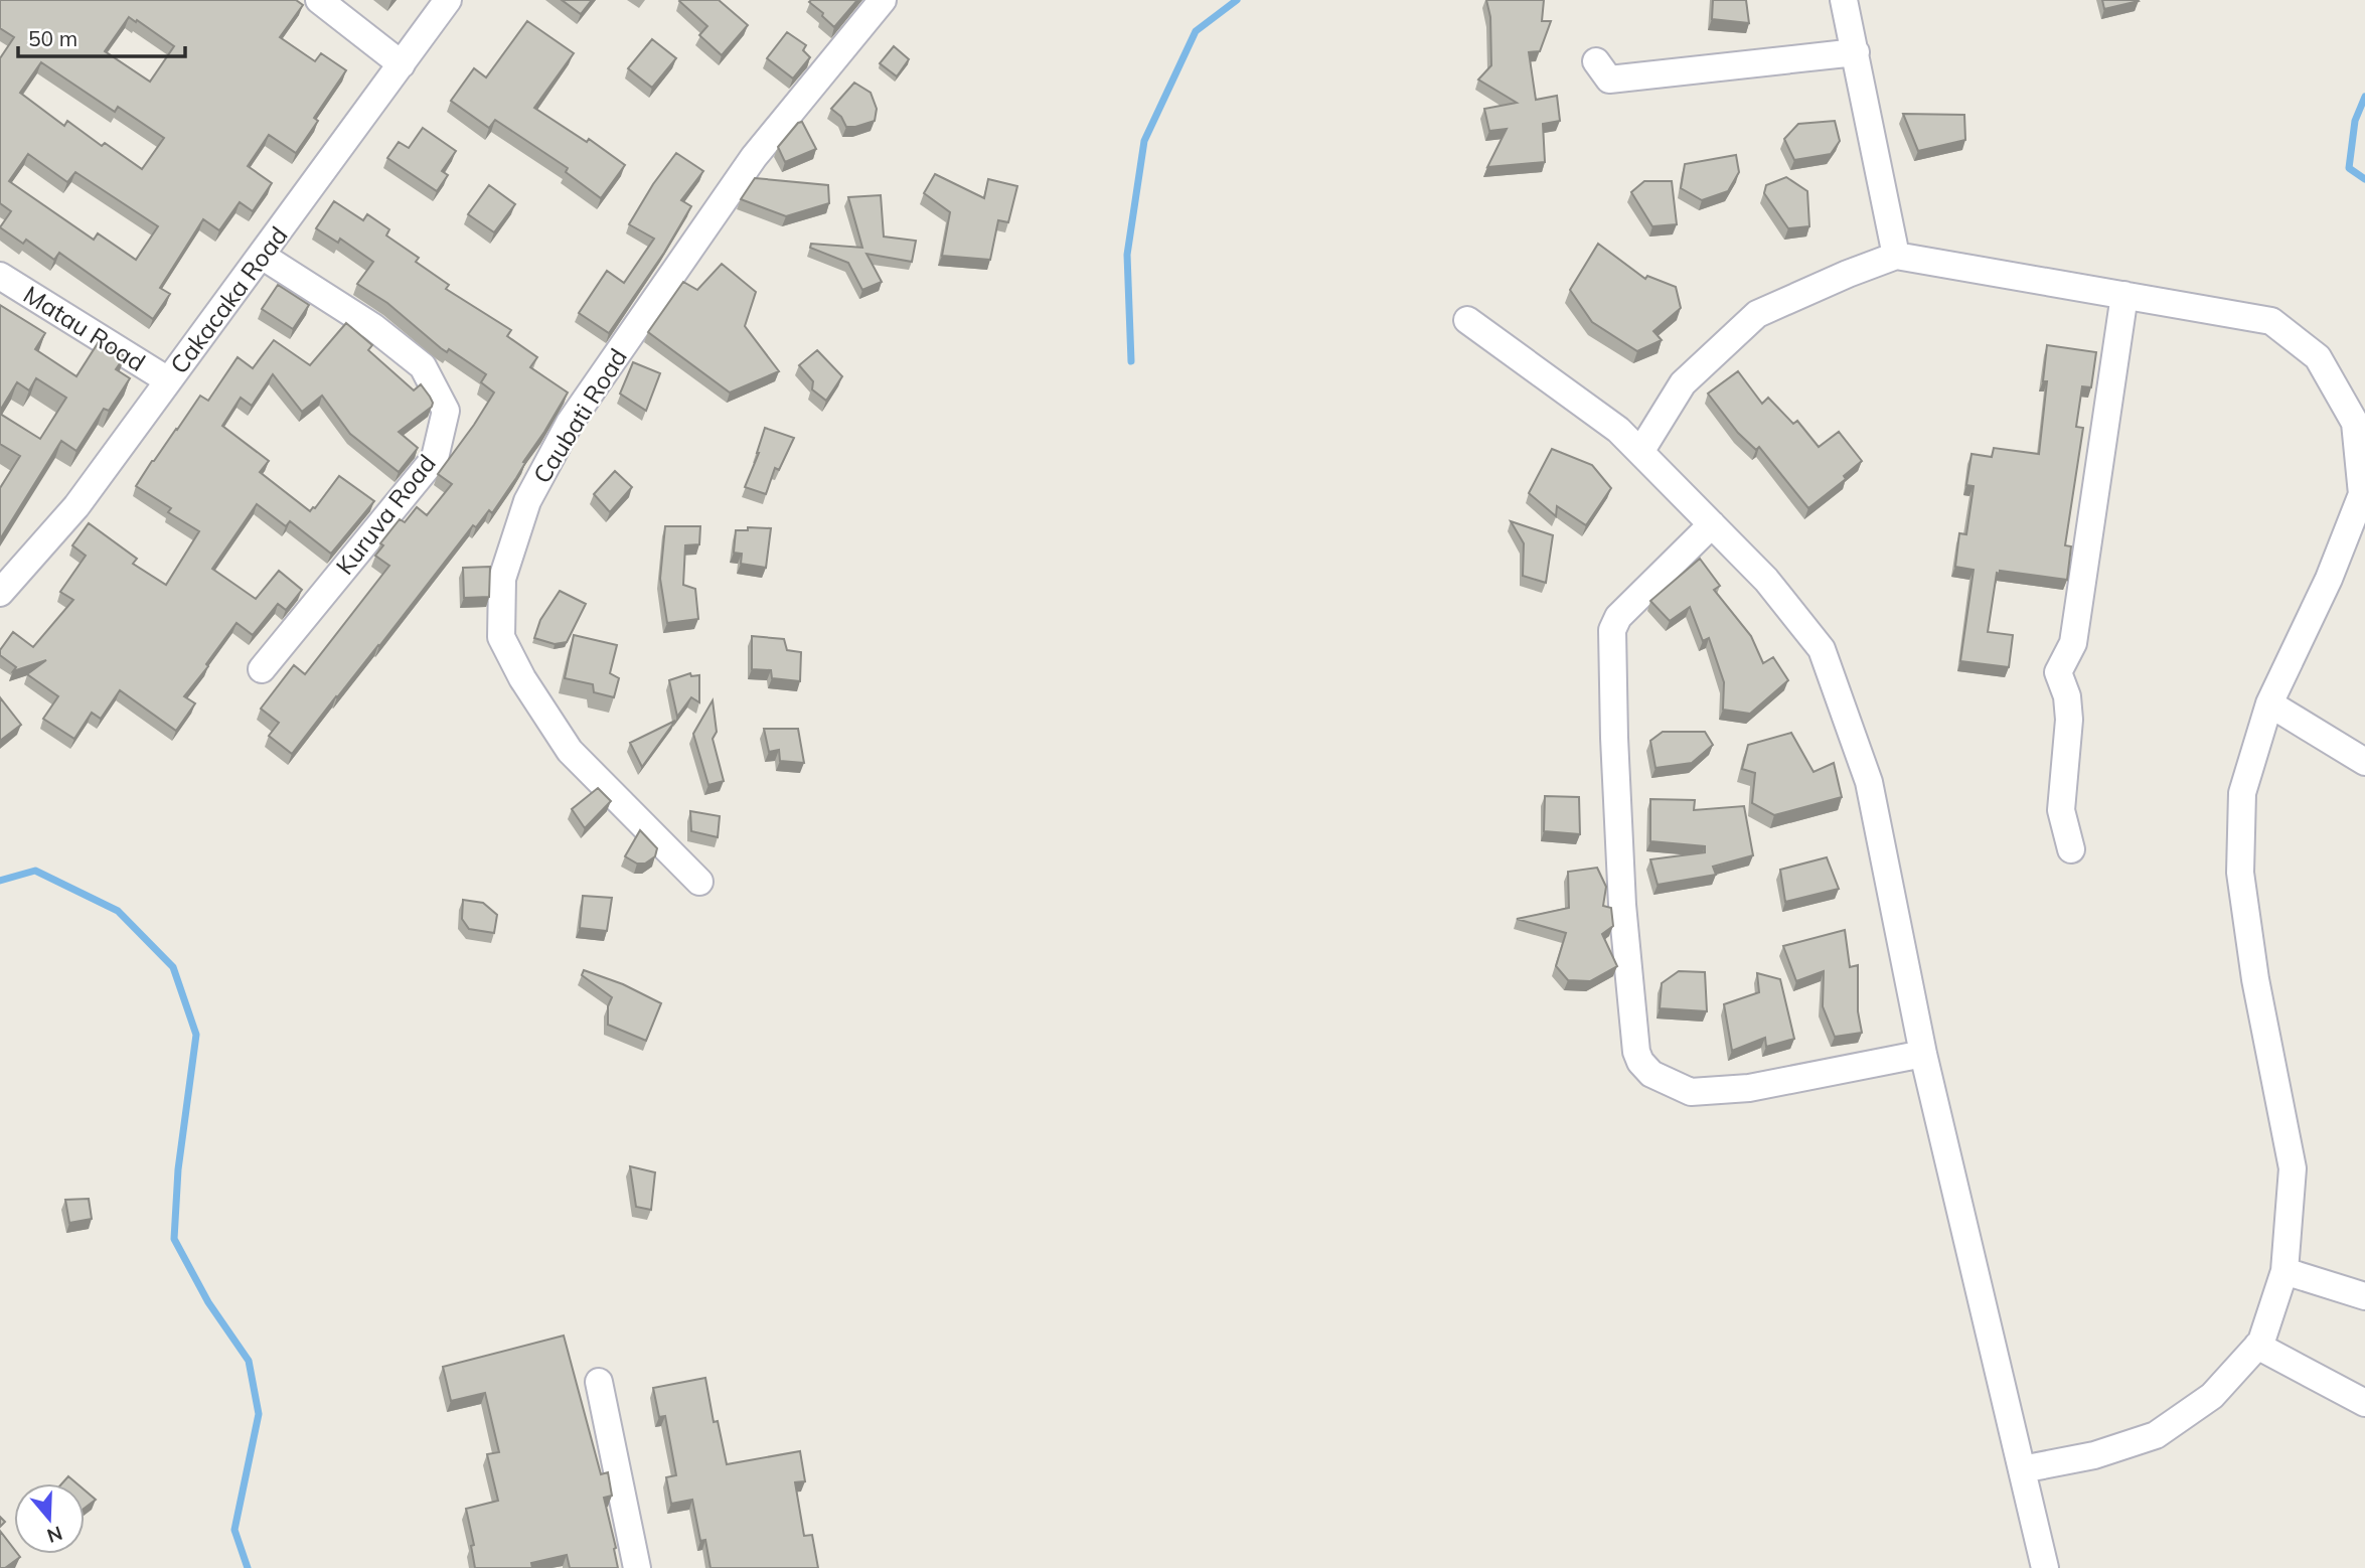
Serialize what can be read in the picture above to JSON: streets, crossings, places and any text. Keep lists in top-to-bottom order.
{
  "streets": {
    "street": [
      "Cakacaka Road",
      "Matau Road",
      "Caubati Road",
      "Kuruva Road"
    ]
  },
  "crossings": [
    ["Cakacaka Road", "Matau Road"],
    ["Cakacaka Road", "Kuruva Road"]
  ],
  "scale_bar": "50 m",
  "north": "bottom"
}
